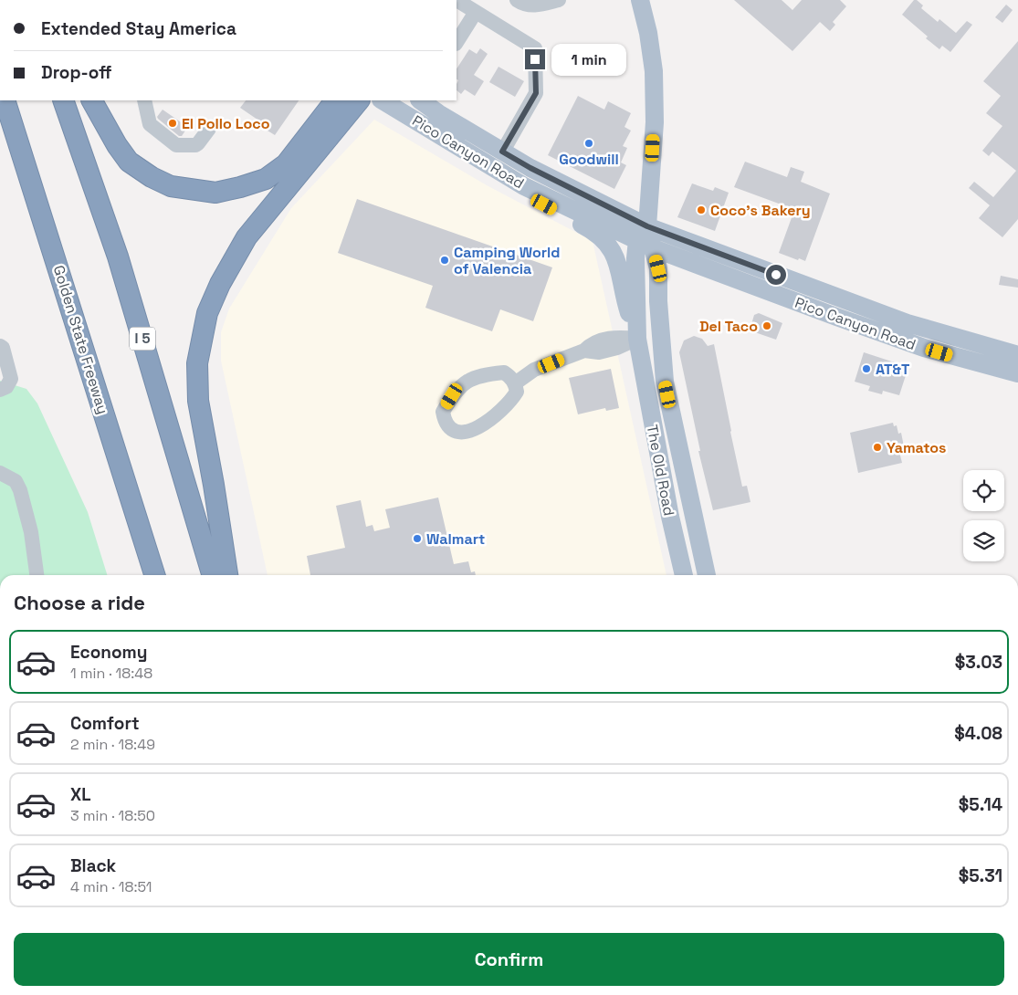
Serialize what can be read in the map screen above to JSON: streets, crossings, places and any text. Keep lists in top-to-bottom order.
{
  "streets": {
    "highway": ["I 5", "Golden State Freeway"],
    "main road": ["Pico Canyon Road", "The Old Road"]
  },
  "crossings": [
    ["Pico Canyon Road", "The Old Road"]
  ],
  "places": [
    "El Pollo Loco",
    "Goodwill",
    "Coco's Bakery",
    "Camping World of Valencia",
    "Del Taco",
    "AT&T",
    "Yamatos",
    "Walmart"
  ],
  "page": {
    "banner": ["Extended Stay America", "Drop-off"],
    "bubble": "1 min",
    "heading": "Choose a ride",
    "list": [
      {
        "name": "Economy",
        "note": "1 min · 18:48",
        "value": "$3.03"
      },
      {
        "name": "Comfort",
        "note": "2 min · 18:49",
        "value": "$4.08"
      },
      {
        "name": "XL",
        "note": "3 min · 18:50",
        "value": "$5.14"
      },
      {
        "name": "Black",
        "note": "4 min · 18:51",
        "value": "$5.31"
      }
    ],
    "buttons": "Confirm"
  }
}
